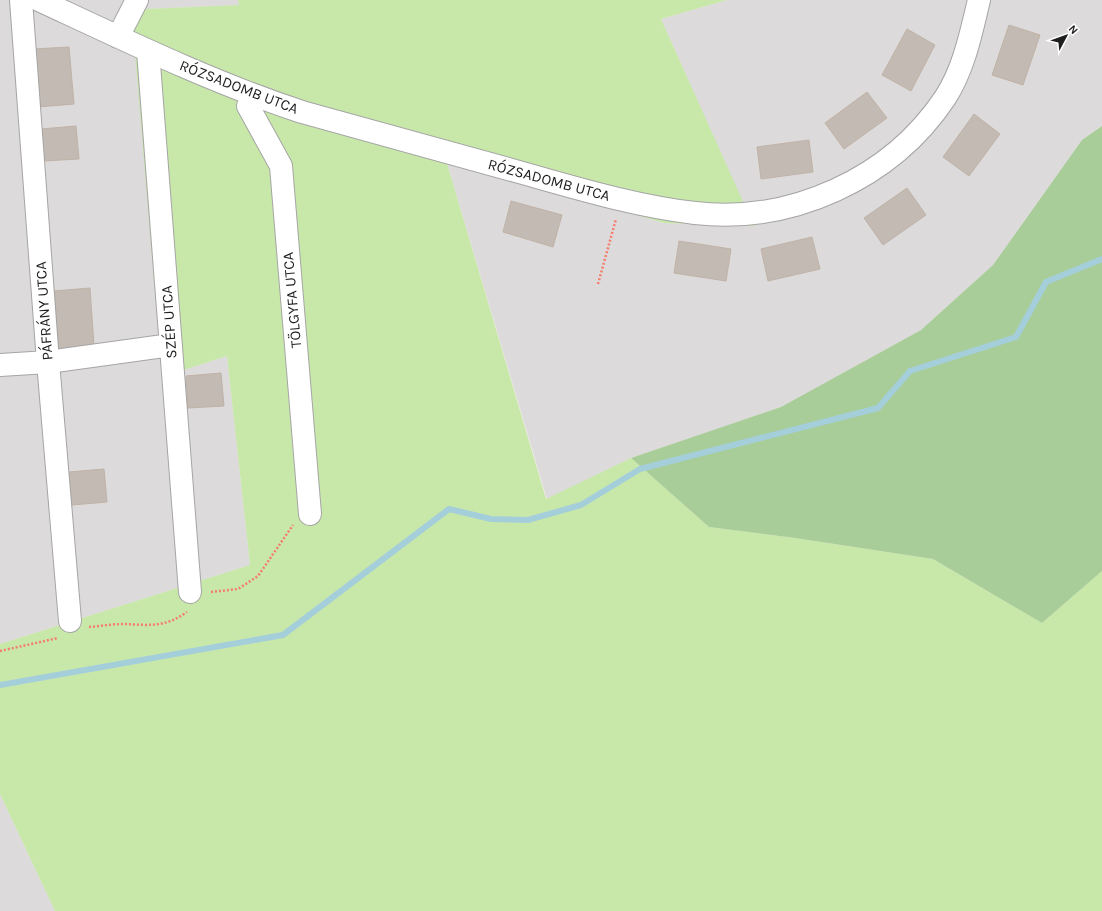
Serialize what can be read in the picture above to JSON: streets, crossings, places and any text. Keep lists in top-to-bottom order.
{
  "streets": {
    "street": [
      "RÓZSADOMB UTCA",
      "TÖLGYFA UTCA",
      "PÁFRÁNY UTCA",
      "SZÉP UTCA"
    ]
  },
  "crossings": [
    ["RÓZSADOMB UTCA", "TÖLGYFA UTCA"],
    ["RÓZSADOMB UTCA", "SZÉP UTCA"]
  ],
  "north": "top right"
}
